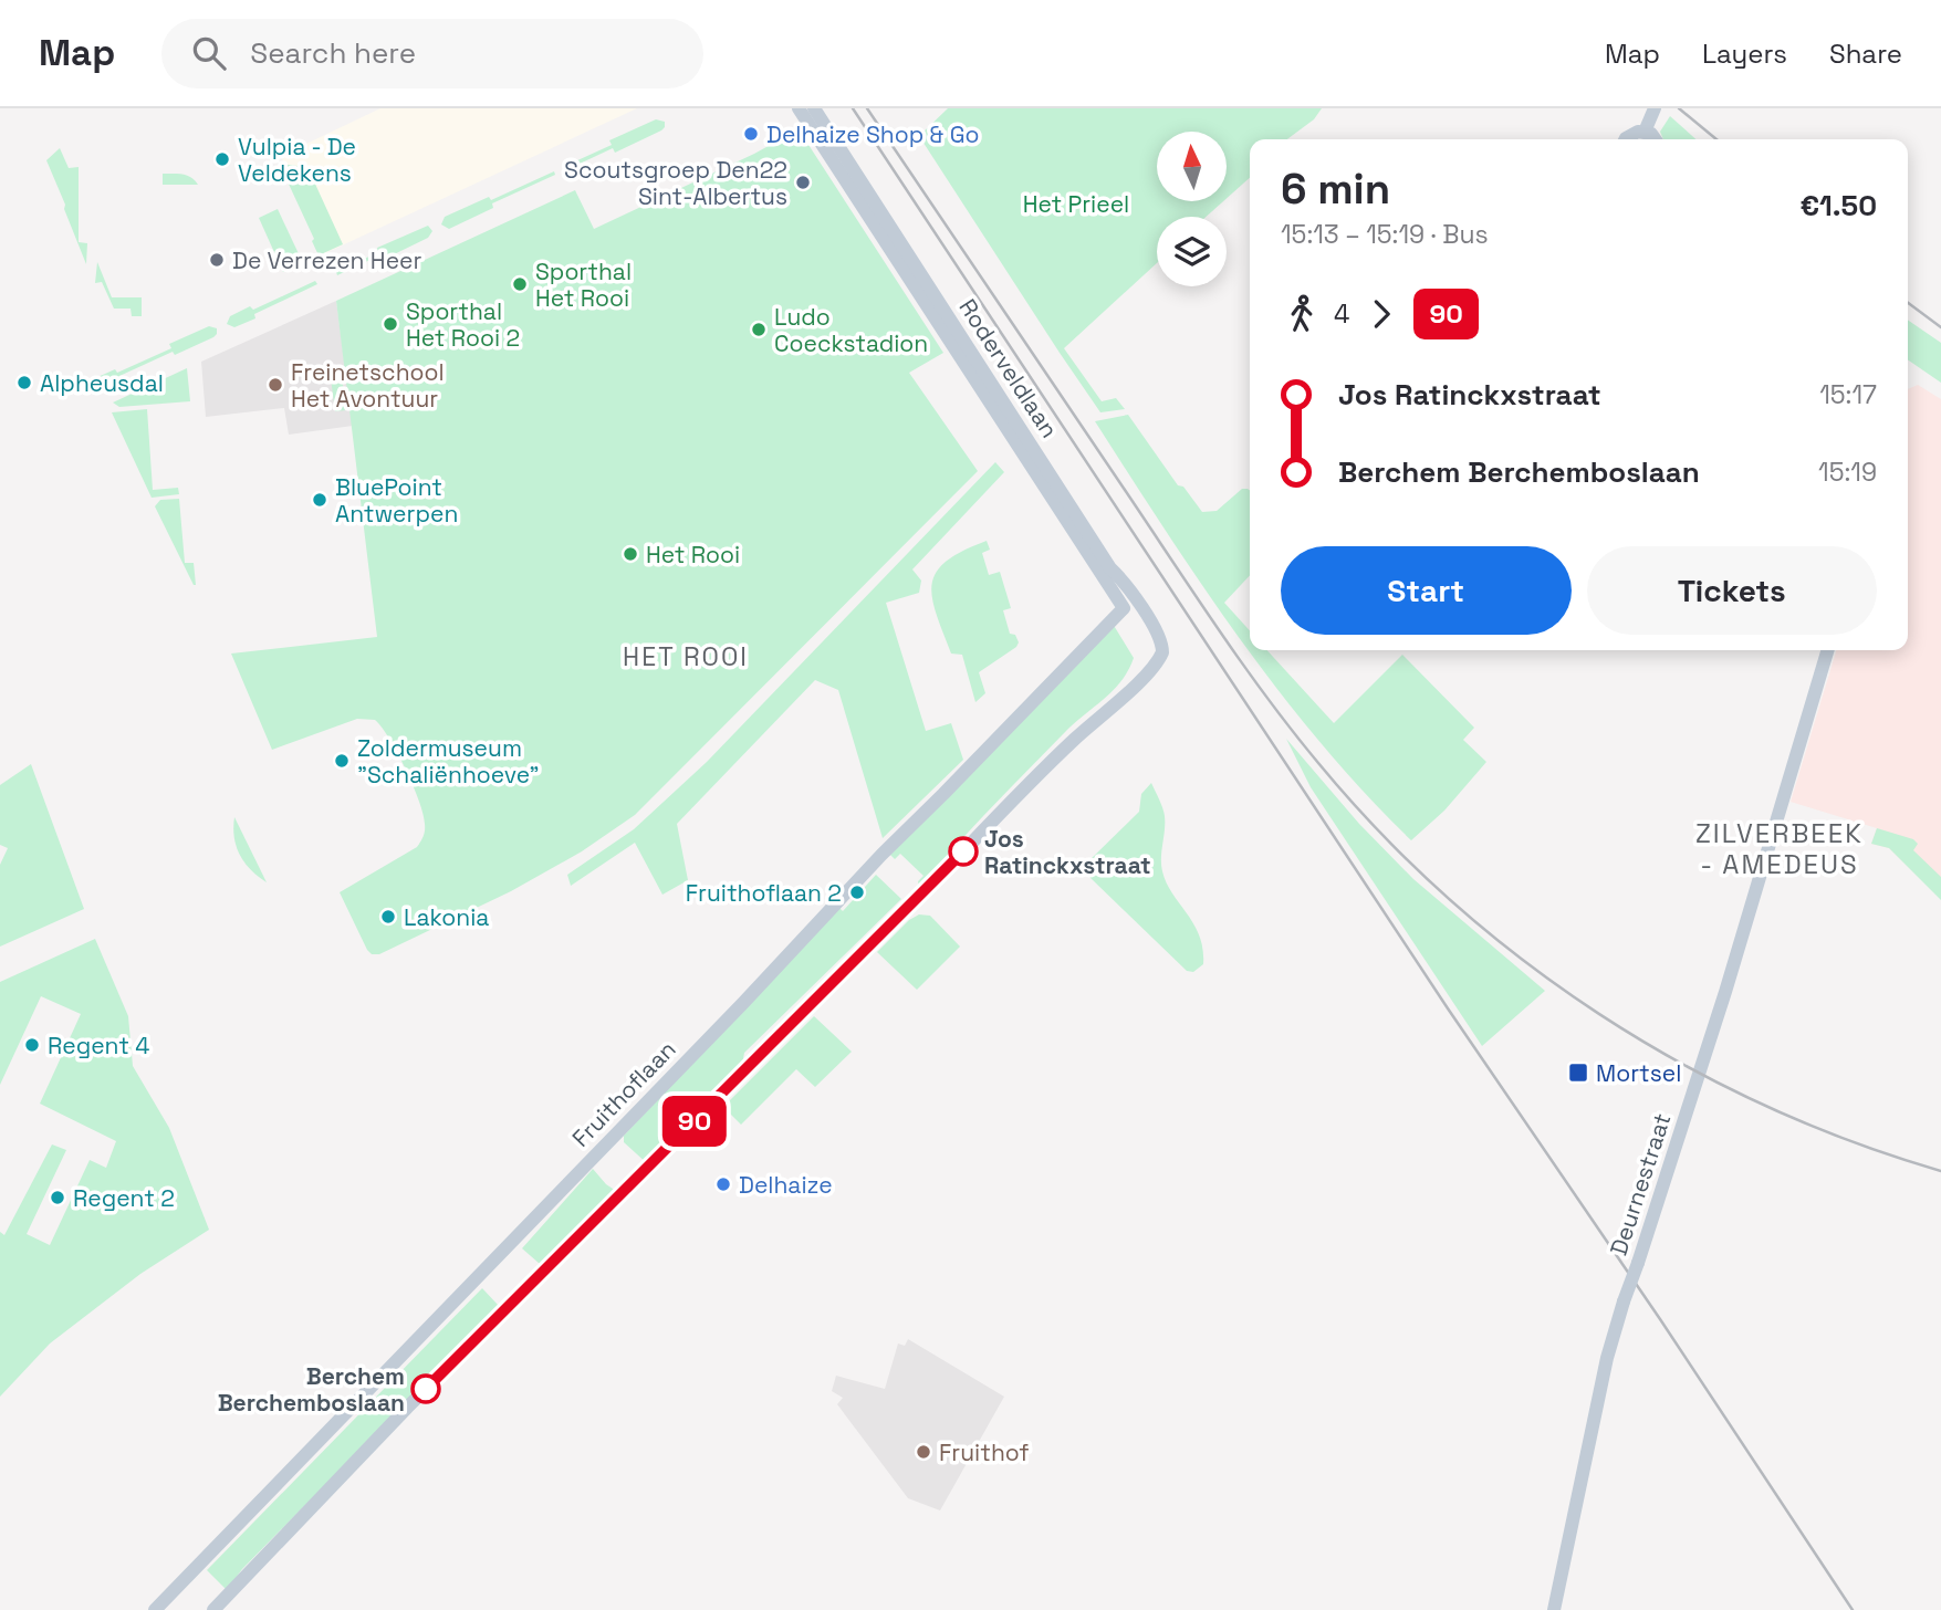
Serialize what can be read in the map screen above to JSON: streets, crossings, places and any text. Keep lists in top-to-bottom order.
{
  "streets": {
    "street": ["Roderveldlaan", "Fruithoflaan", "Deurnestraat"]
  },
  "crossings": [
    ["Roderveldlaan", "Fruithoflaan"]
  ],
  "districts": ["HET ROOI", "ZILVERBEEK - AMEDEUS"],
  "parks": ["Het Prieel"],
  "places": {
    "other": [
      "Delhaize Shop & Go",
      "Vulpia - De Veldekens",
      "Scoutsgroep Den22 Sint-Albertus",
      "De Verrezen Heer",
      "Sporthal Het Rooi",
      "Sporthal Het Rooi 2",
      "Ludo Coeckstadion",
      "Alpheusdal",
      "Freinetschool Het Avontuur",
      "BluePoint Antwerpen",
      "Het Rooi",
      "Zoldermuseum \"Schaliënhoeve\"",
      "Jos Ratinckxstraat",
      "Fruithoflaan 2",
      "Lakonia",
      "Regent 4",
      "Delhaize",
      "Regent 2",
      "Berchem Berchemboslaan",
      "Fruithof"
    ],
    "transit": ["Mortsel"]
  },
  "lines": ["bus line 90"],
  "north": "top",
  "page": {
    "header": "Map",
    "search": "Search here",
    "nav": ["Map", "Layers", "Share"],
    "on_map": "90",
    "heading": ["6 min", "15:13 – 15:19 · Bus", "€1.50"],
    "legs": ["4", "90"],
    "list": [
      {
        "name": "Jos Ratinckxstraat",
        "value": "15:17"
      },
      {
        "name": "Berchem Berchemboslaan",
        "value": "15:19"
      }
    ],
    "buttons": ["Start", "Tickets"]
  }
}
